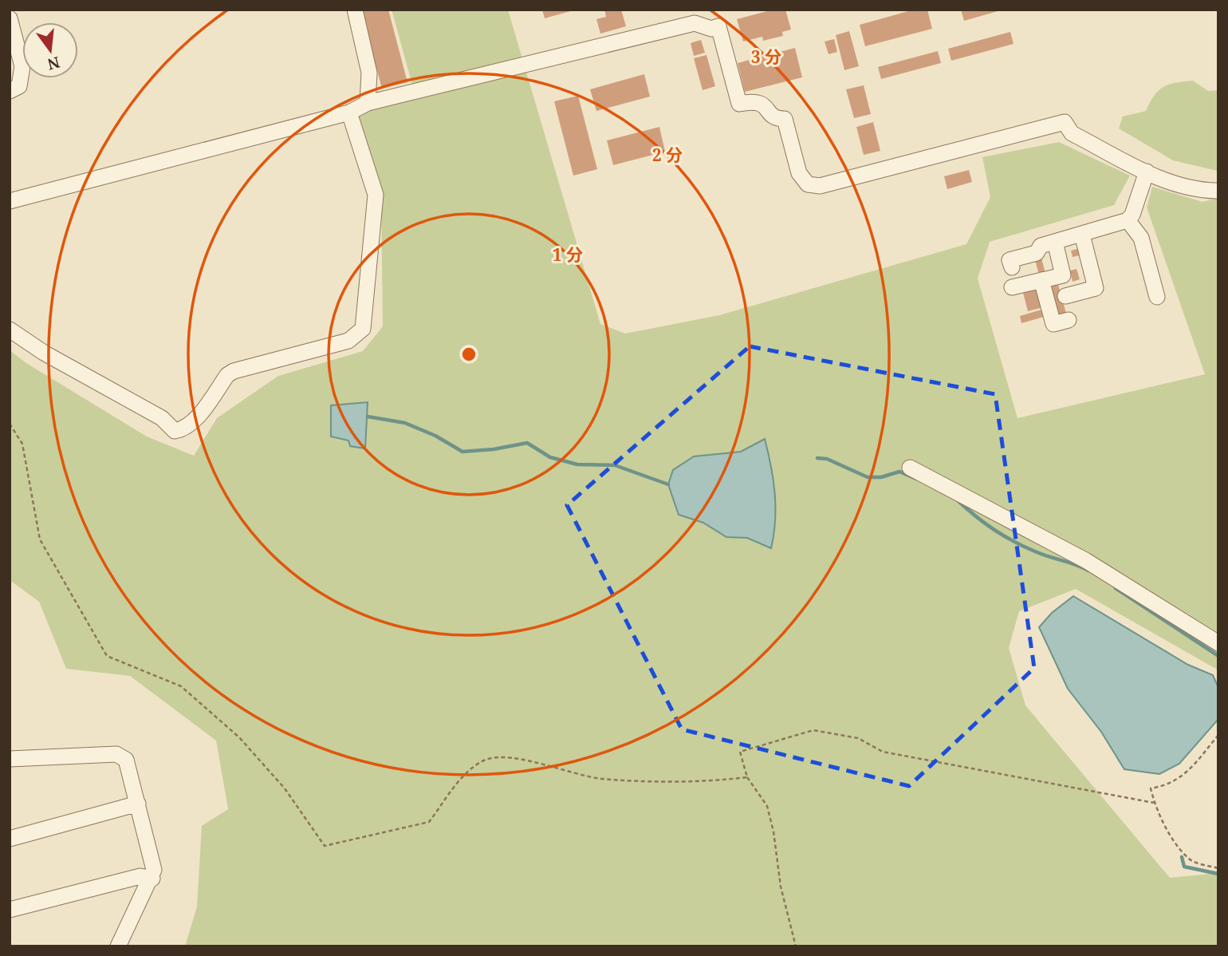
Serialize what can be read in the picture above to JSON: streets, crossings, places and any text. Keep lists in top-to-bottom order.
{
  "north": "bottom",
  "rings": ["3 分", "2 分", "1 分"]
}
